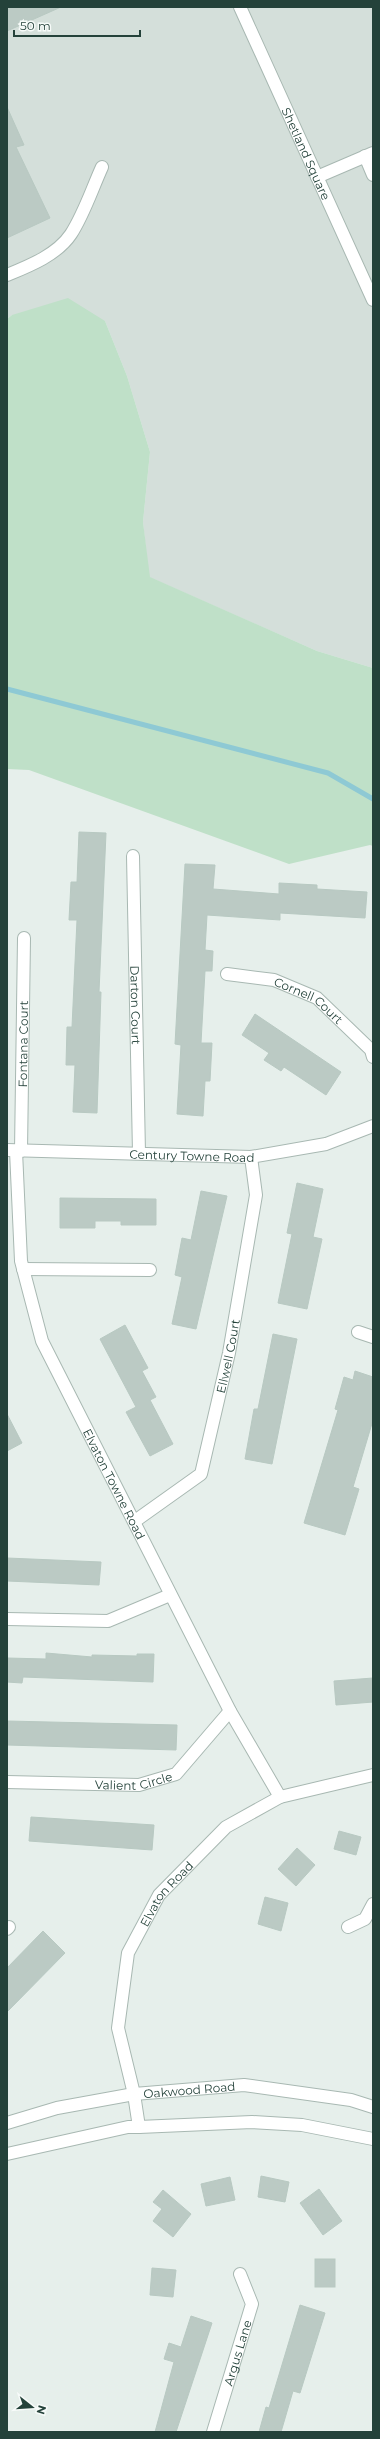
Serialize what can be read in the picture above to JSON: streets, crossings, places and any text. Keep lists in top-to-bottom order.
{
  "streets": {
    "street": [
      "Shetland Square",
      "Cornell Court",
      "Darton Court",
      "Fontana Court",
      "Century Towne Road",
      "Ellwell Court",
      "Elvaton Towne Road",
      "Valient Circle",
      "Elvaton Road",
      "Oakwood Road",
      "Argus Lane"
    ]
  },
  "crossings": [
    ["Darton Court", "Century Towne Road"],
    ["Fontana Court", "Century Towne Road"],
    ["Fontana Court", "Elvaton Towne Road"],
    ["Century Towne Road", "Ellwell Court"],
    ["Century Towne Road", "Elvaton Towne Road"],
    ["Ellwell Court", "Elvaton Towne Road"],
    ["Elvaton Towne Road", "Valient Circle"],
    ["Elvaton Towne Road", "Elvaton Road"],
    ["Elvaton Road", "Oakwood Road"]
  ],
  "scale_bar": "50 m",
  "north": "right"
}
